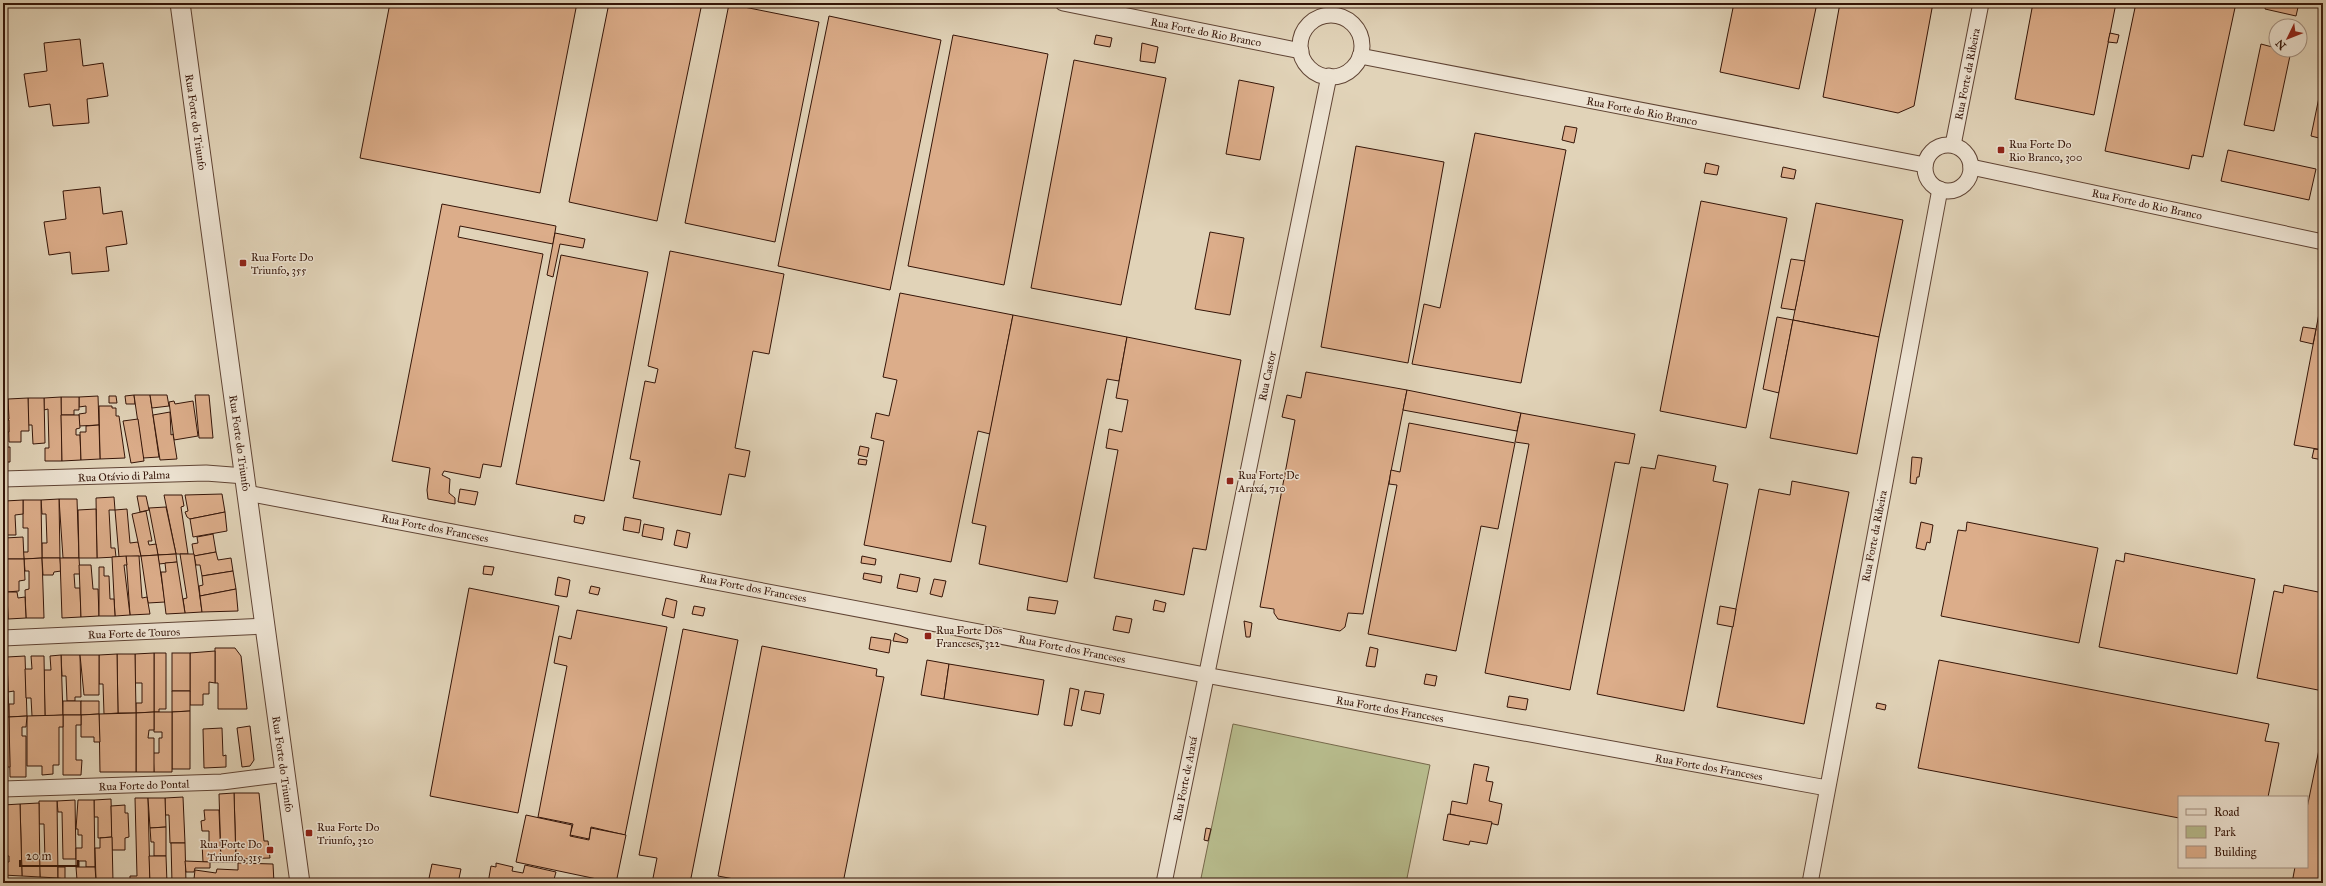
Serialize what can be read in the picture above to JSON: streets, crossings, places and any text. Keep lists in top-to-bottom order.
{
  "streets": {
    "street": [
      "Rua Forte do Rio Branco",
      "Rua Forte da Ribeira",
      "Rua Forte do Triunfo",
      "Rua Castor",
      "Rua Otávio di Palma",
      "Rua Forte dos Franceses",
      "Rua Forte de Touros",
      "Rua Forte de Araxá",
      "Rua Forte do Pontal"
    ]
  },
  "crossings": [
    ["Rua Forte do Rio Branco", "Rua Forte da Ribeira"],
    ["Rua Forte do Rio Branco", "Rua Castor"],
    ["Rua Forte da Ribeira", "Rua Forte dos Franceses"],
    ["Rua Forte do Triunfo", "Rua Otávio di Palma"],
    ["Rua Forte do Triunfo", "Rua Forte dos Franceses"],
    ["Rua Forte do Triunfo", "Rua Forte de Touros"],
    ["Rua Forte do Triunfo", "Rua Forte do Pontal"],
    ["Rua Castor", "Rua Forte dos Franceses"],
    ["Rua Castor", "Rua Forte de Araxá"],
    ["Rua Otávio di Palma", "Rua Forte dos Franceses"],
    ["Rua Forte dos Franceses", "Rua Forte de Araxá"]
  ],
  "places": {
    "transit": [
      "Rua Forte Do Rio Branco, 300",
      "Rua Forte Do Triunfo, 355",
      "Rua Forte De Araxá, 710",
      "Rua Forte Dos Franceses, 322",
      "Rua Forte Do Triunfo, 320",
      "Rua Forte Do Triunfo, 315"
    ]
  },
  "legend": ["Road", "Park", "Building"],
  "scale_bar": "20 m",
  "north": "bottom left"
}
